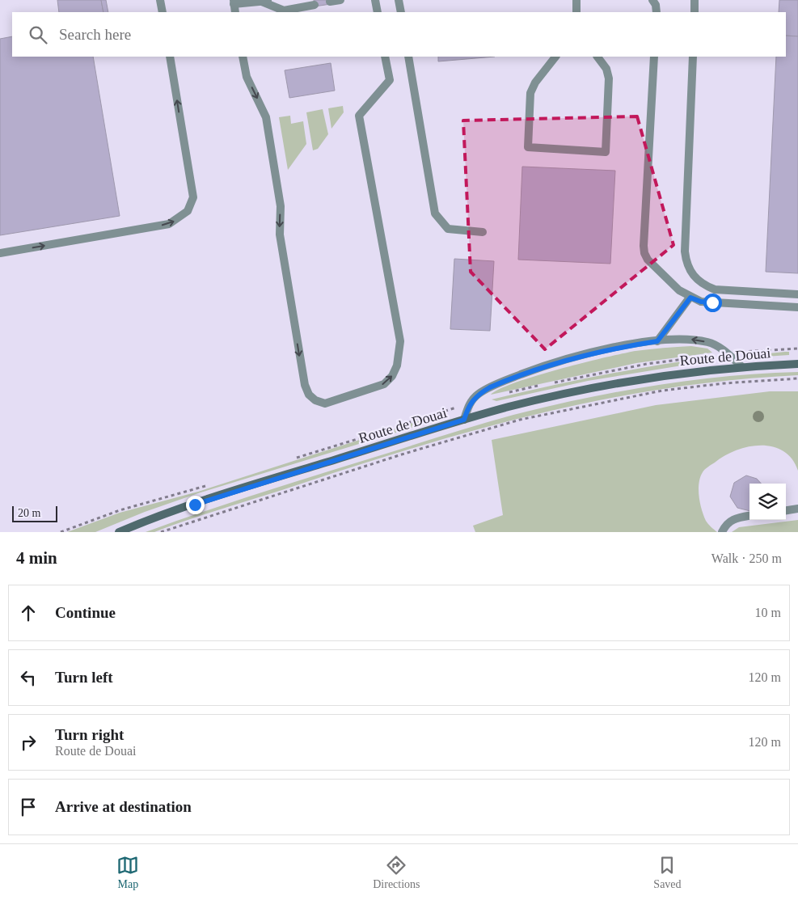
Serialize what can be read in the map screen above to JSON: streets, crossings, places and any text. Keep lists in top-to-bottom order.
{
  "streets": {
    "main road": ["Route de Douai"]
  },
  "scale_bar": "20 m",
  "page": {
    "search": "Search here",
    "scale": "20 m",
    "heading": ["4 min", "Walk · 250 m"],
    "list": [
      ["Continue", "10 m"],
      ["Turn left", "120 m"],
      ["Turn right", "Route de Douai", "120 m"],
      "Arrive at destination"
    ],
    "nav": ["Map", "Directions", "Saved"]
  }
}
